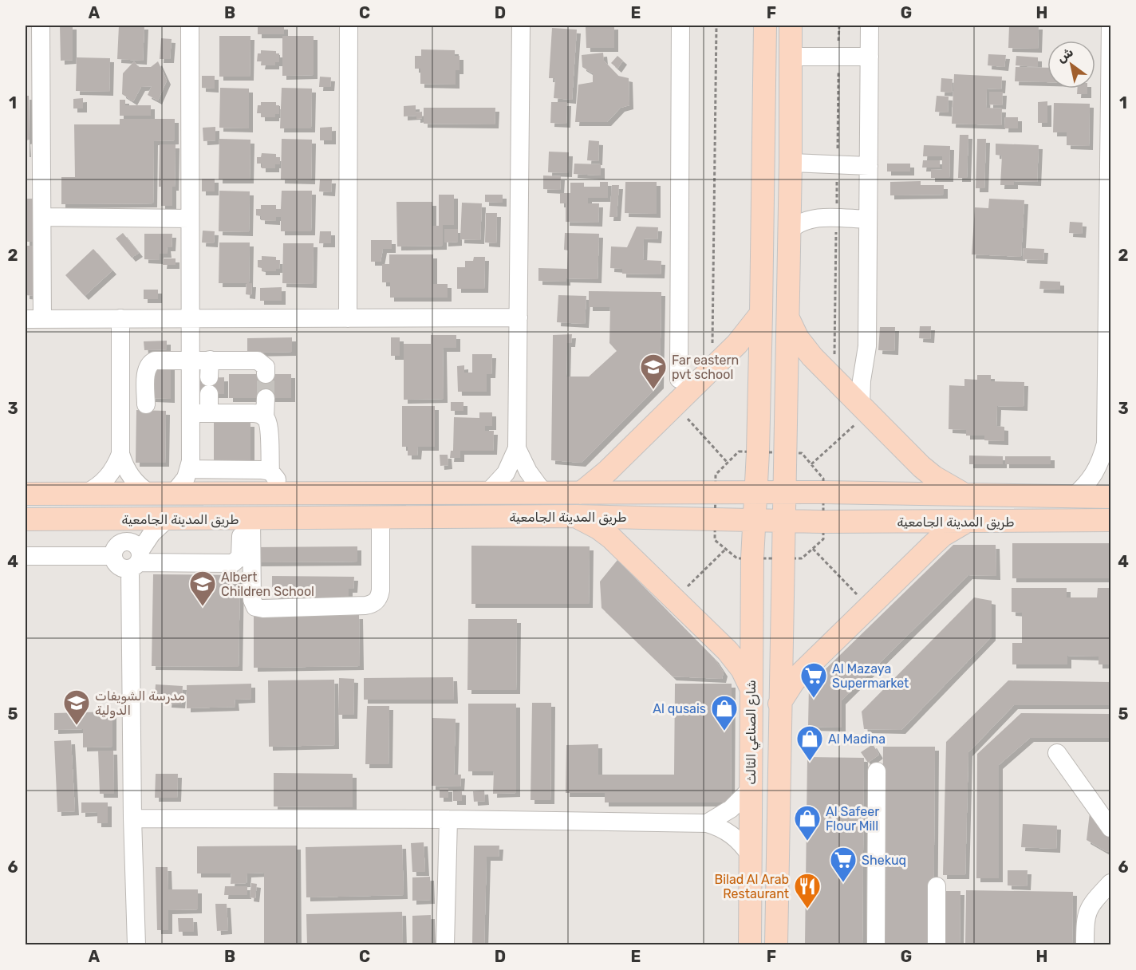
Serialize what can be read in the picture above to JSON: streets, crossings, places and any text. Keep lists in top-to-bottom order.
{
  "streets": {
    "main road": ["طريق المدينة الجامعية", "شارع الصناعي الثالث"]
  },
  "crossings": [
    ["طريق المدينة الجامعية", "شارع الصناعي الثالث"]
  ],
  "places": {
    "school or university": ["Far eastern pvt school", "Albert Children School", "مدرسة الشويفات الدولية"],
    "supermarket": ["Al Mazaya Supermarket", "Shekuq"],
    "shop": ["Al qusais", "Al Madina", "Al Safeer Flour Mill"],
    "restaurant": ["Bilad Al Arab Restaurant"]
  },
  "north": "top left",
  "grid": {
    "columns": [
      "A",
      "B",
      "C",
      "D",
      "E",
      "F",
      "G",
      "H"
    ],
    "rows": [
      "1",
      "2",
      "3",
      "4",
      "5",
      "6"
    ]
  }
}
